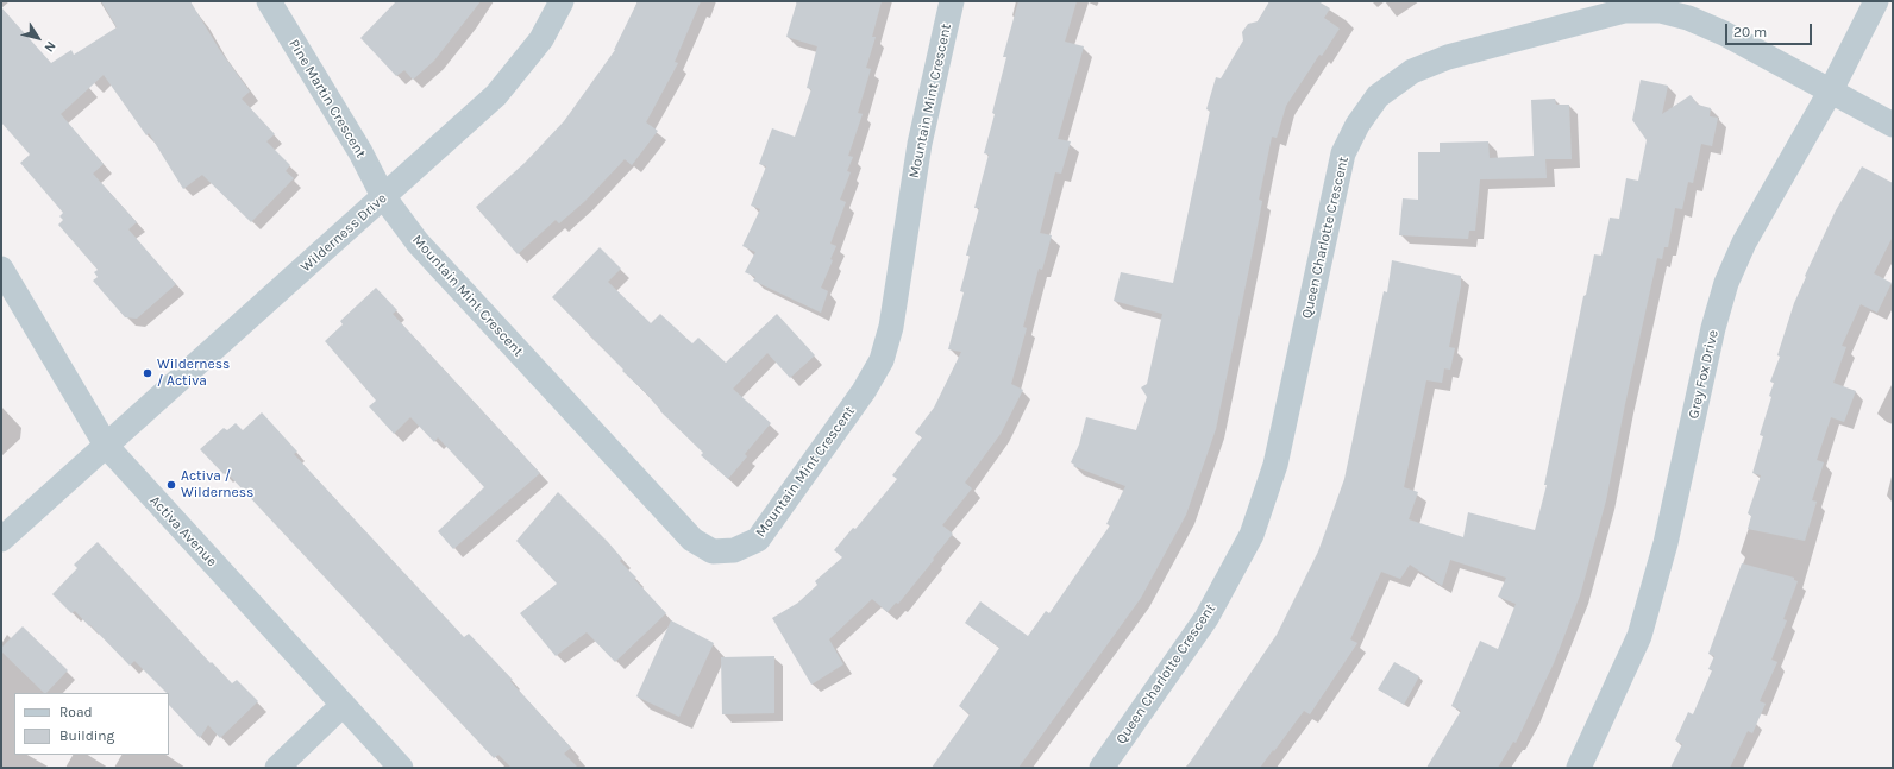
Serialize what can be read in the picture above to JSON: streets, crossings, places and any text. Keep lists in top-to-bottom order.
{
  "streets": {
    "street": [
      "Pine Martin Crescent",
      "Mountain Mint Crescent",
      "Wilderness Drive",
      "Queen Charlotte Crescent",
      "Grey Fox Drive",
      "Activa Avenue"
    ]
  },
  "crossings": [
    ["Pine Martin Crescent", "Mountain Mint Crescent"],
    ["Pine Martin Crescent", "Wilderness Drive"],
    ["Mountain Mint Crescent", "Wilderness Drive"],
    ["Wilderness Drive", "Activa Avenue"],
    ["Queen Charlotte Crescent", "Grey Fox Drive"]
  ],
  "places": ["Wilderness / Activa", "Activa / Wilderness"],
  "legend": ["Road", "Building"],
  "scale_bar": "20 m",
  "north": "bottom right"
}
